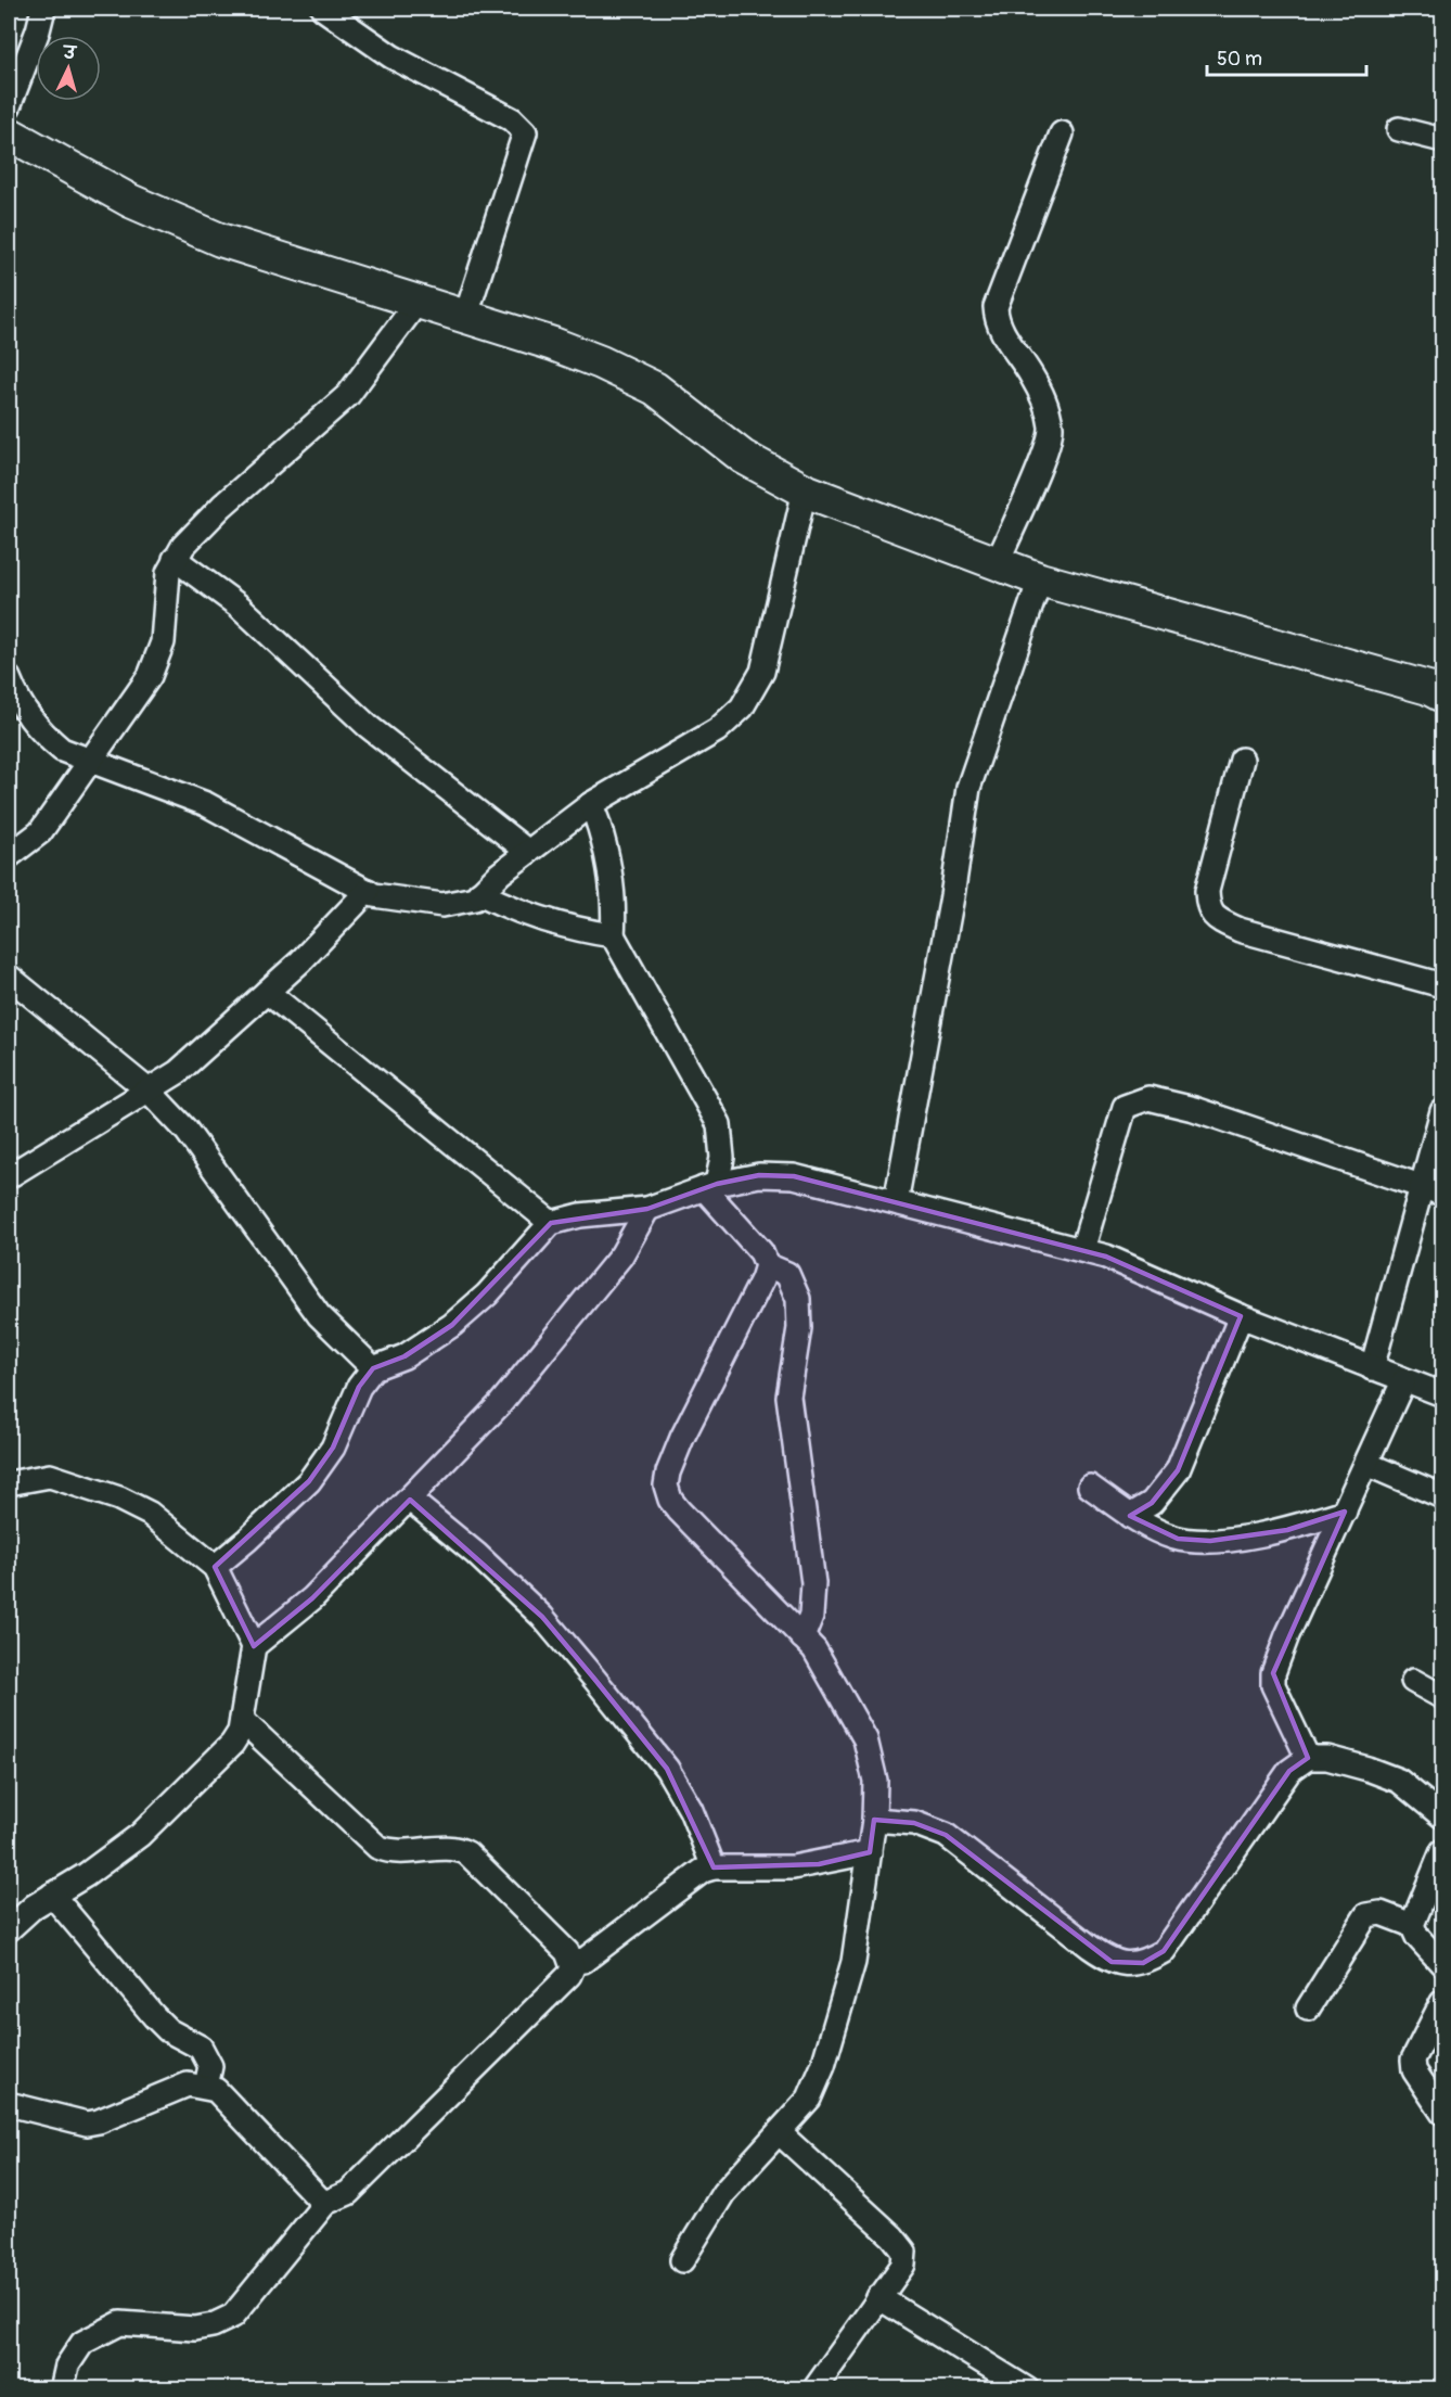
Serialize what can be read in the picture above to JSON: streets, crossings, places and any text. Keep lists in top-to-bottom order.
{
  "scale_bar": "50 m",
  "north": "top"
}
